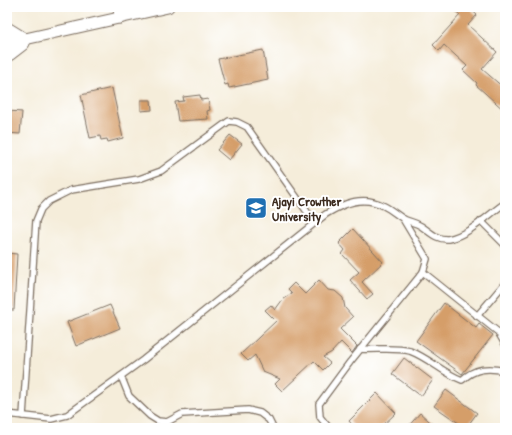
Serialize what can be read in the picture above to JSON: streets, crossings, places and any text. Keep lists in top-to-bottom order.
{
  "places": {
    "school or university": ["Ajayi Crowther University"]
  }
}
